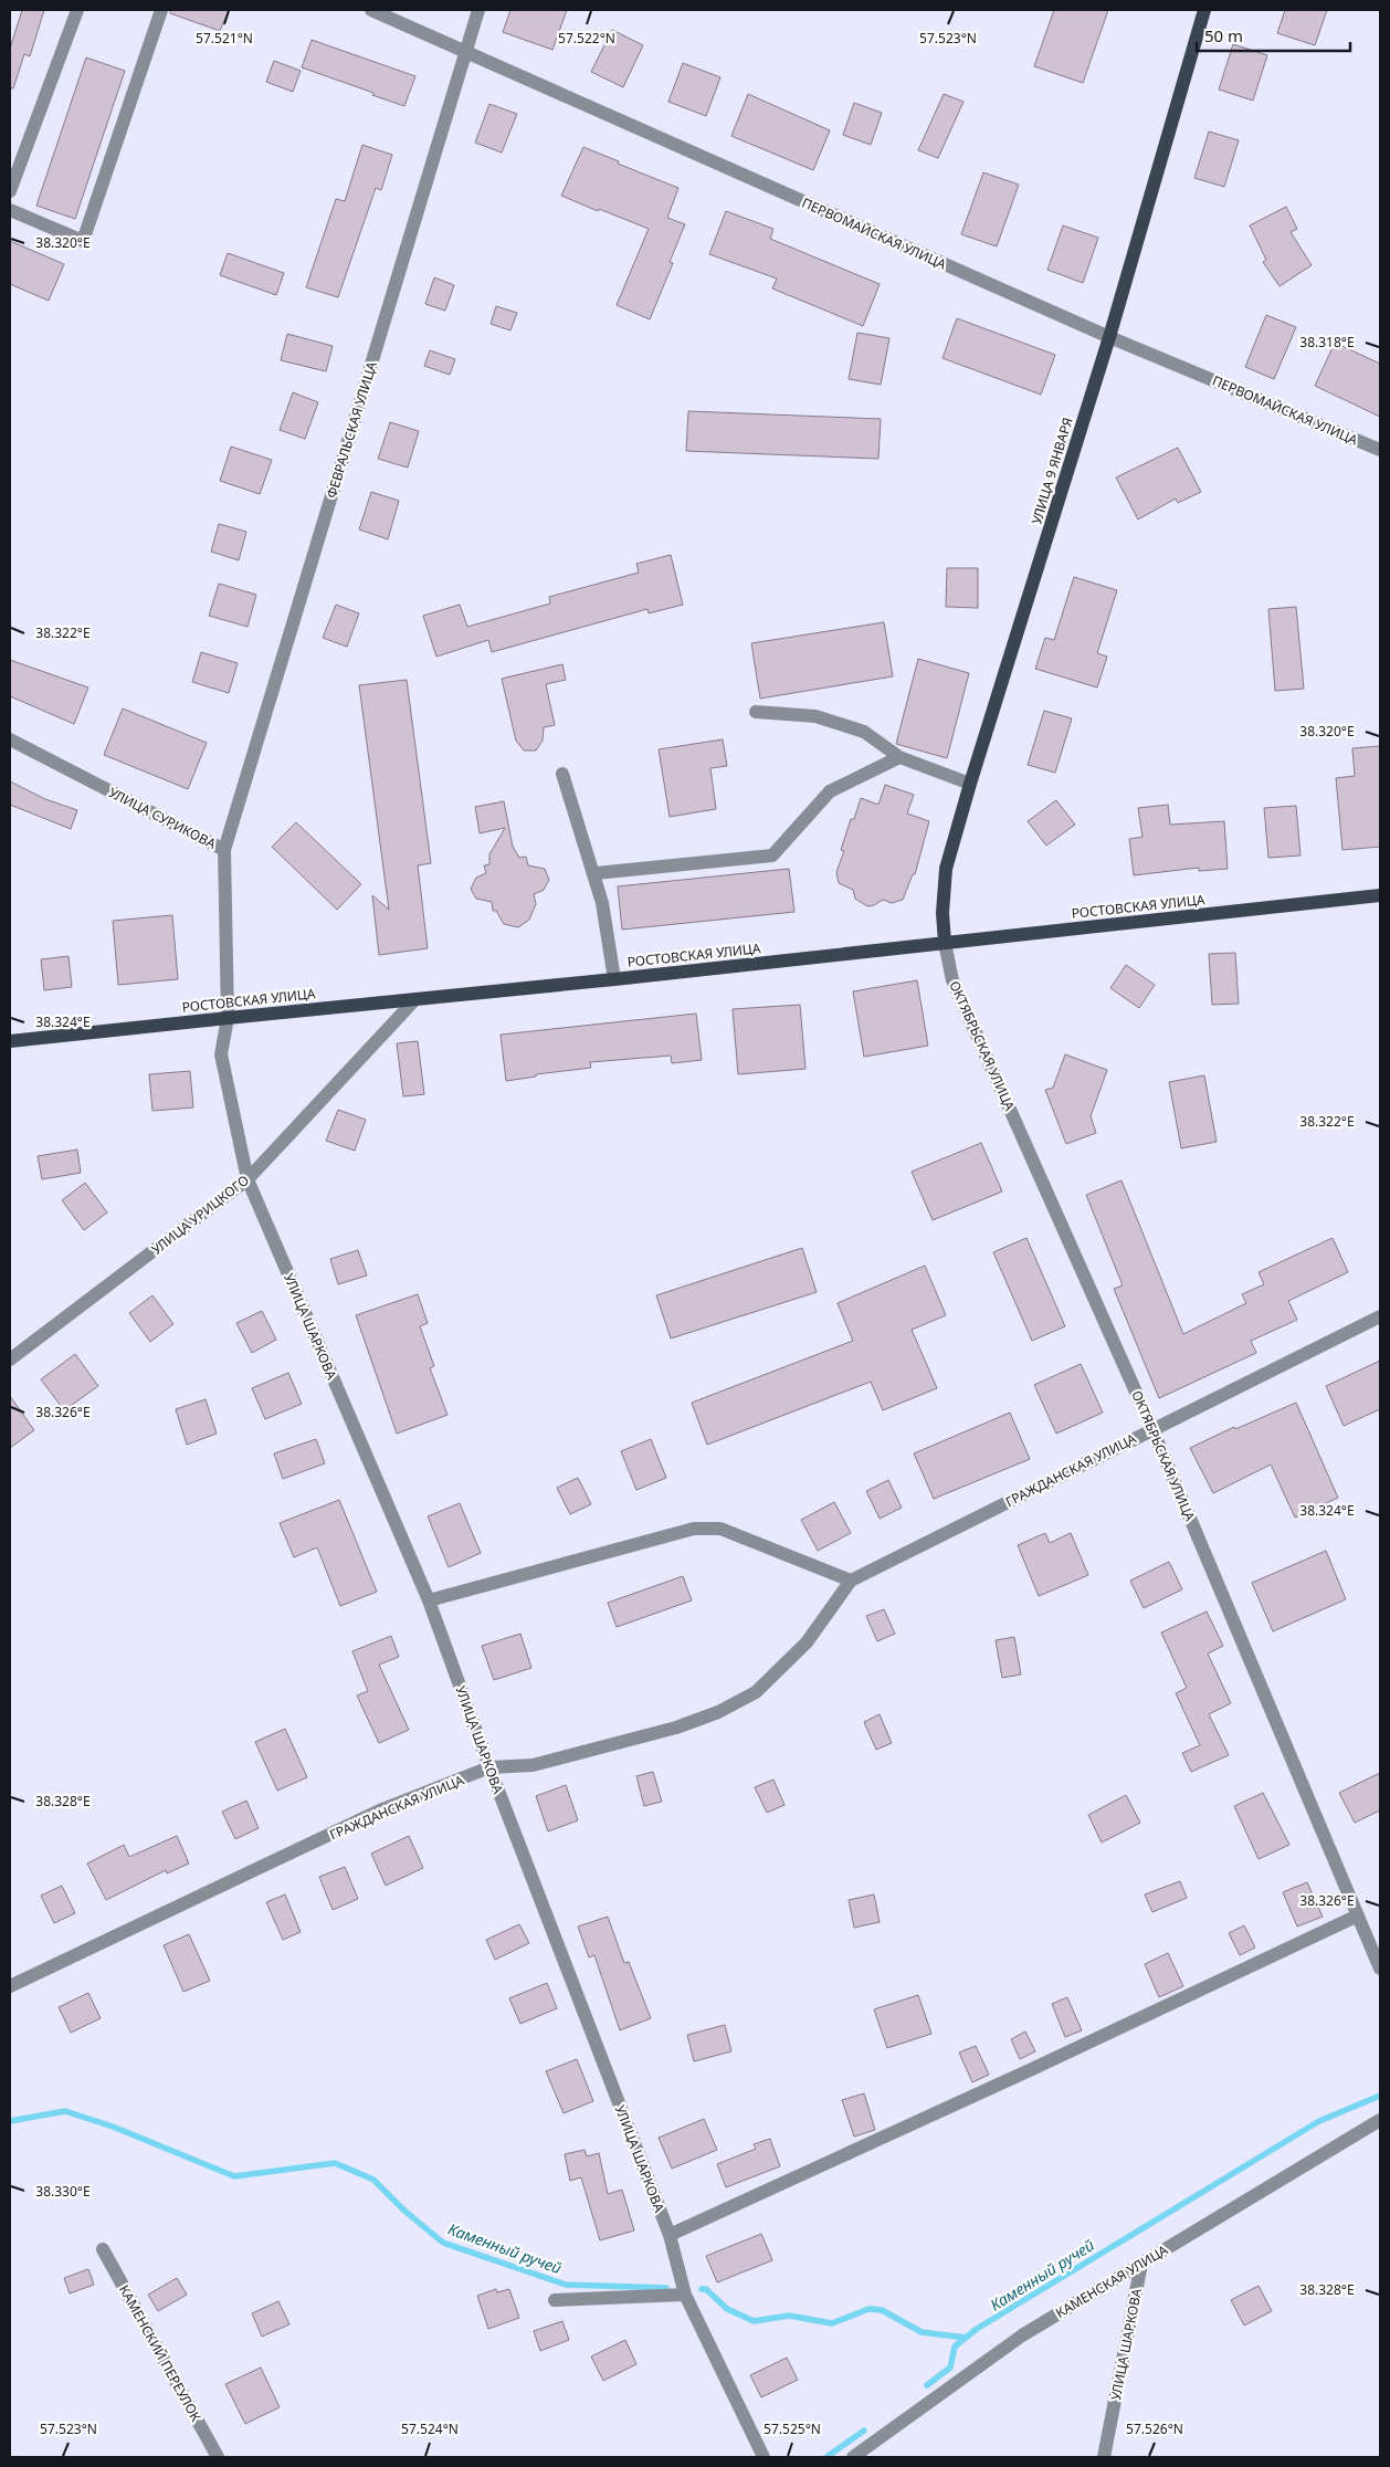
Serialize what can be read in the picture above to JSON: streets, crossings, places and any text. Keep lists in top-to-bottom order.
{
  "streets": {
    "main road": ["УЛИЦА 9 ЯНВАРЯ", "РОСТОВСКАЯ УЛИЦА"],
    "street": [
      "ПЕРВОМАЙСКАЯ УЛИЦА",
      "ФЕВРАЛЬСКАЯ УЛИЦА",
      "УЛИЦА СУРИКОВА",
      "ОКТЯБРЬСКАЯ УЛИЦА",
      "УЛИЦА УРИЦКОГО",
      "УЛИЦА ШАРКОВА",
      "ГРАЖДАНСКАЯ УЛИЦА",
      "КАМЕНСКАЯ УЛИЦА",
      "КАМЕНСКИЙ ПЕРЕУЛОК"
    ]
  },
  "crossings": [
    ["ПЕРВОМАЙСКАЯ УЛИЦА", "ФЕВРАЛЬСКАЯ УЛИЦА"],
    ["ПЕРВОМАЙСКАЯ УЛИЦА", "УЛИЦА 9 ЯНВАРЯ"],
    ["ФЕВРАЛЬСКАЯ УЛИЦА", "УЛИЦА СУРИКОВА"],
    ["УЛИЦА 9 ЯНВАРЯ", "РОСТОВСКАЯ УЛИЦА"],
    ["УЛИЦА 9 ЯНВАРЯ", "ОКТЯБРЬСКАЯ УЛИЦА"],
    ["УЛИЦА СУРИКОВА", "РОСТОВСКАЯ УЛИЦА"],
    ["УЛИЦА СУРИКОВА", "УЛИЦА ШАРКОВА"],
    ["РОСТОВСКАЯ УЛИЦА", "ОКТЯБРЬСКАЯ УЛИЦА"],
    ["РОСТОВСКАЯ УЛИЦА", "УЛИЦА УРИЦКОГО"],
    ["РОСТОВСКАЯ УЛИЦА", "УЛИЦА ШАРКОВА"],
    ["ОКТЯБРЬСКАЯ УЛИЦА", "ГРАЖДАНСКАЯ УЛИЦА"],
    ["УЛИЦА УРИЦКОГО", "УЛИЦА ШАРКОВА"],
    ["УЛИЦА ШАРКОВА", "ГРАЖДАНСКАЯ УЛИЦА"],
    ["УЛИЦА ШАРКОВА", "КАМЕНСКАЯ УЛИЦА"]
  ],
  "water": ["Каменный ручей"],
  "scale_bar": "50 m",
  "coordinates": [
    "57.521°N",
    "57.522°N",
    "57.523°N",
    "38.320°E",
    "38.318°E",
    "38.322°E",
    "38.324°E",
    "38.326°E",
    "38.328°E",
    "38.330°E",
    "57.524°N",
    "57.525°N",
    "57.526°N"
  ]
}
